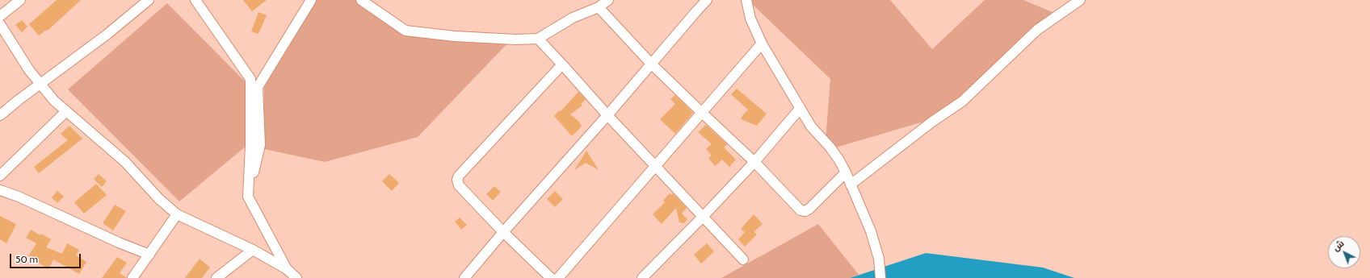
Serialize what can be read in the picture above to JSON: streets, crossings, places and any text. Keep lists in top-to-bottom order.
{
  "scale_bar": "50 m",
  "north": "top left"
}
